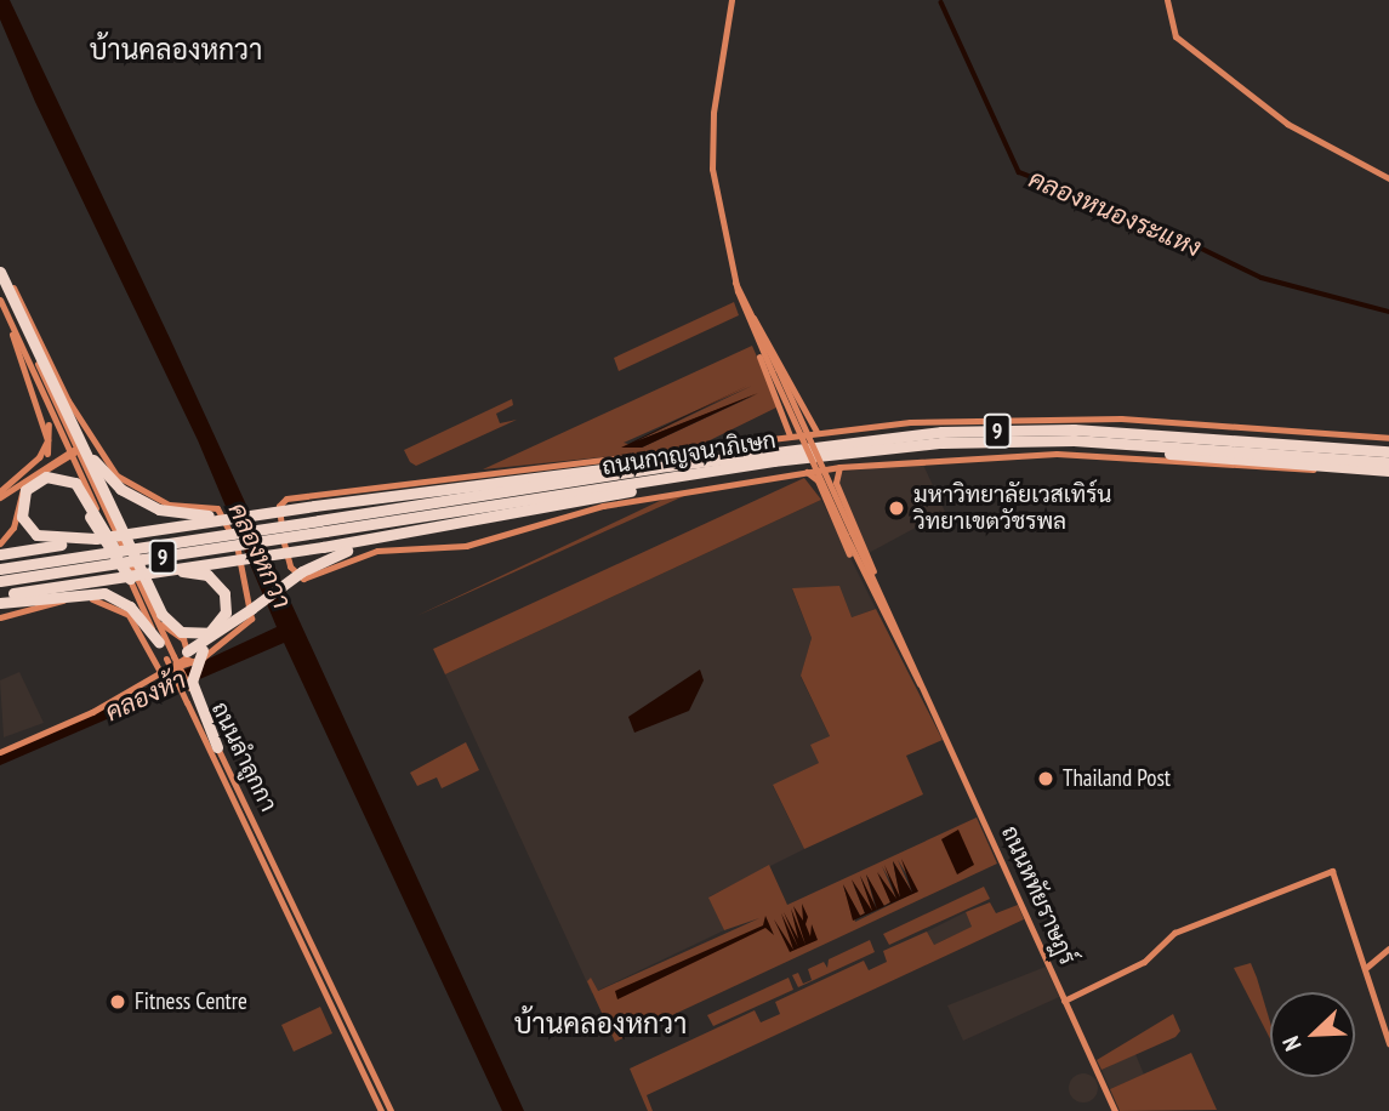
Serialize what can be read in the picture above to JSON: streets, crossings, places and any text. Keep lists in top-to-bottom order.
{
  "streets": {
    "highway": ["9", "ถนนกาญจนาภิเษก"],
    "main road": ["ถนนลำลูกกา", "ถนนหทัยราษฎร์"]
  },
  "districts": ["บ้านคลองหกวา", "บ้านคลองหกวา"],
  "water": ["คลองหนองระแหง", "คลองหกวา", "คลองห้า"],
  "places": ["มหาวิทยาลัยเวสเทิร์น วิทยาเขตวัชรพล", "Thailand Post", "Fitness Centre"],
  "north": "bottom left"
}
